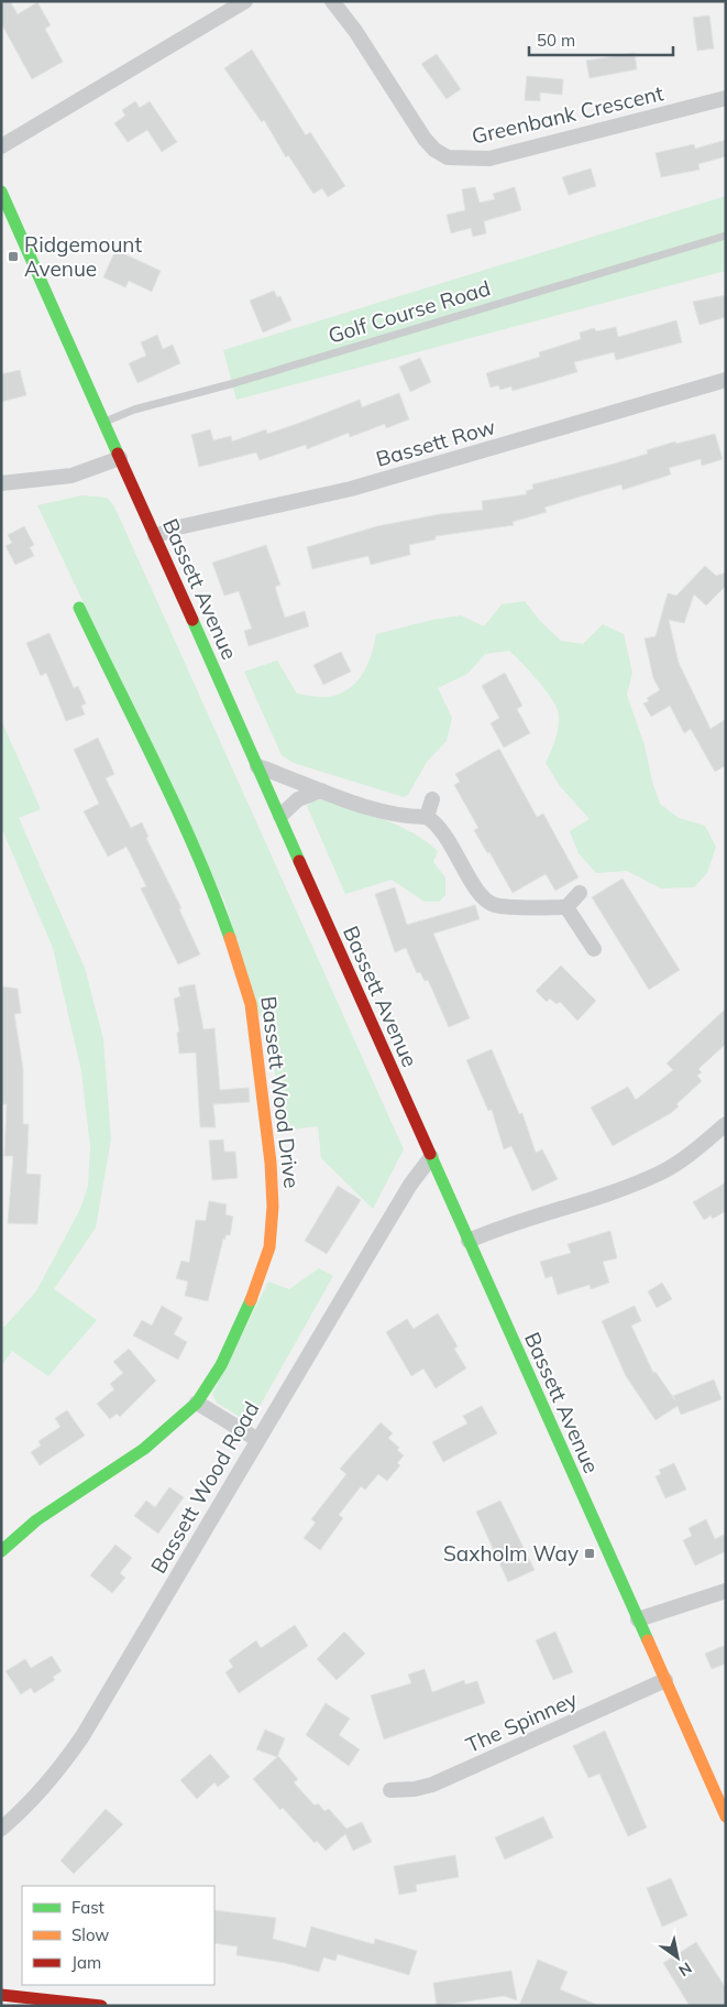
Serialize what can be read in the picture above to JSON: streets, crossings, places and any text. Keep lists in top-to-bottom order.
{
  "streets": {
    "main road": ["Bassett Avenue", "Bassett Wood Drive"],
    "street": [
      "Greenbank Crescent",
      "Bassett Row",
      "Bassett Wood Road",
      "The Spinney"
    ],
    "lane": ["Golf Course Road"]
  },
  "crossings": [
    ["Golf Course Road", "Bassett Avenue"],
    ["Bassett Row", "Bassett Avenue"],
    ["Bassett Avenue", "Bassett Wood Road"],
    ["Bassett Avenue", "The Spinney"]
  ],
  "places": {
    "transit": ["Ridgemount Avenue", "Saxholm Way"]
  },
  "legend": ["Fast", "Slow", "Jam"],
  "scale_bar": "50 m",
  "north": "bottom right"
}
